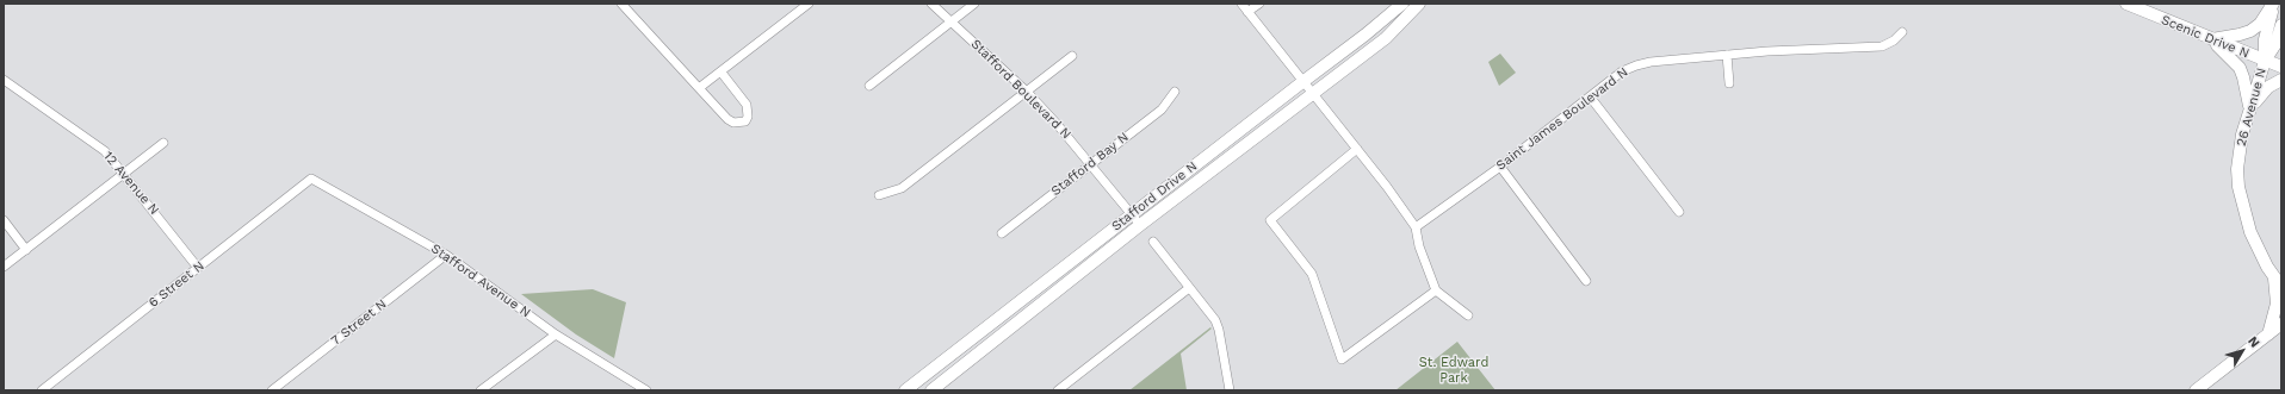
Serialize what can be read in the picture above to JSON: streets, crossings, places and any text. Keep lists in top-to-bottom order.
{
  "streets": {
    "main road": ["Scenic Drive N", "26 Avenue N", "Stafford Drive N"],
    "street": [
      "Stafford Boulevard N",
      "Saint James Boulevard N",
      "Stafford Bay N",
      "12 Avenue N",
      "Stafford Avenue N",
      "6 Street N",
      "7 Street N"
    ]
  },
  "crossings": [
    ["Scenic Drive N", "26 Avenue N"],
    ["Stafford Boulevard N", "Stafford Bay N"],
    ["Stafford Boulevard N", "Stafford Drive N"],
    ["12 Avenue N", "6 Street N"],
    ["Stafford Avenue N", "6 Street N"],
    ["Stafford Avenue N", "7 Street N"]
  ],
  "parks": ["St. Edward Park"],
  "north": "top right"
}
